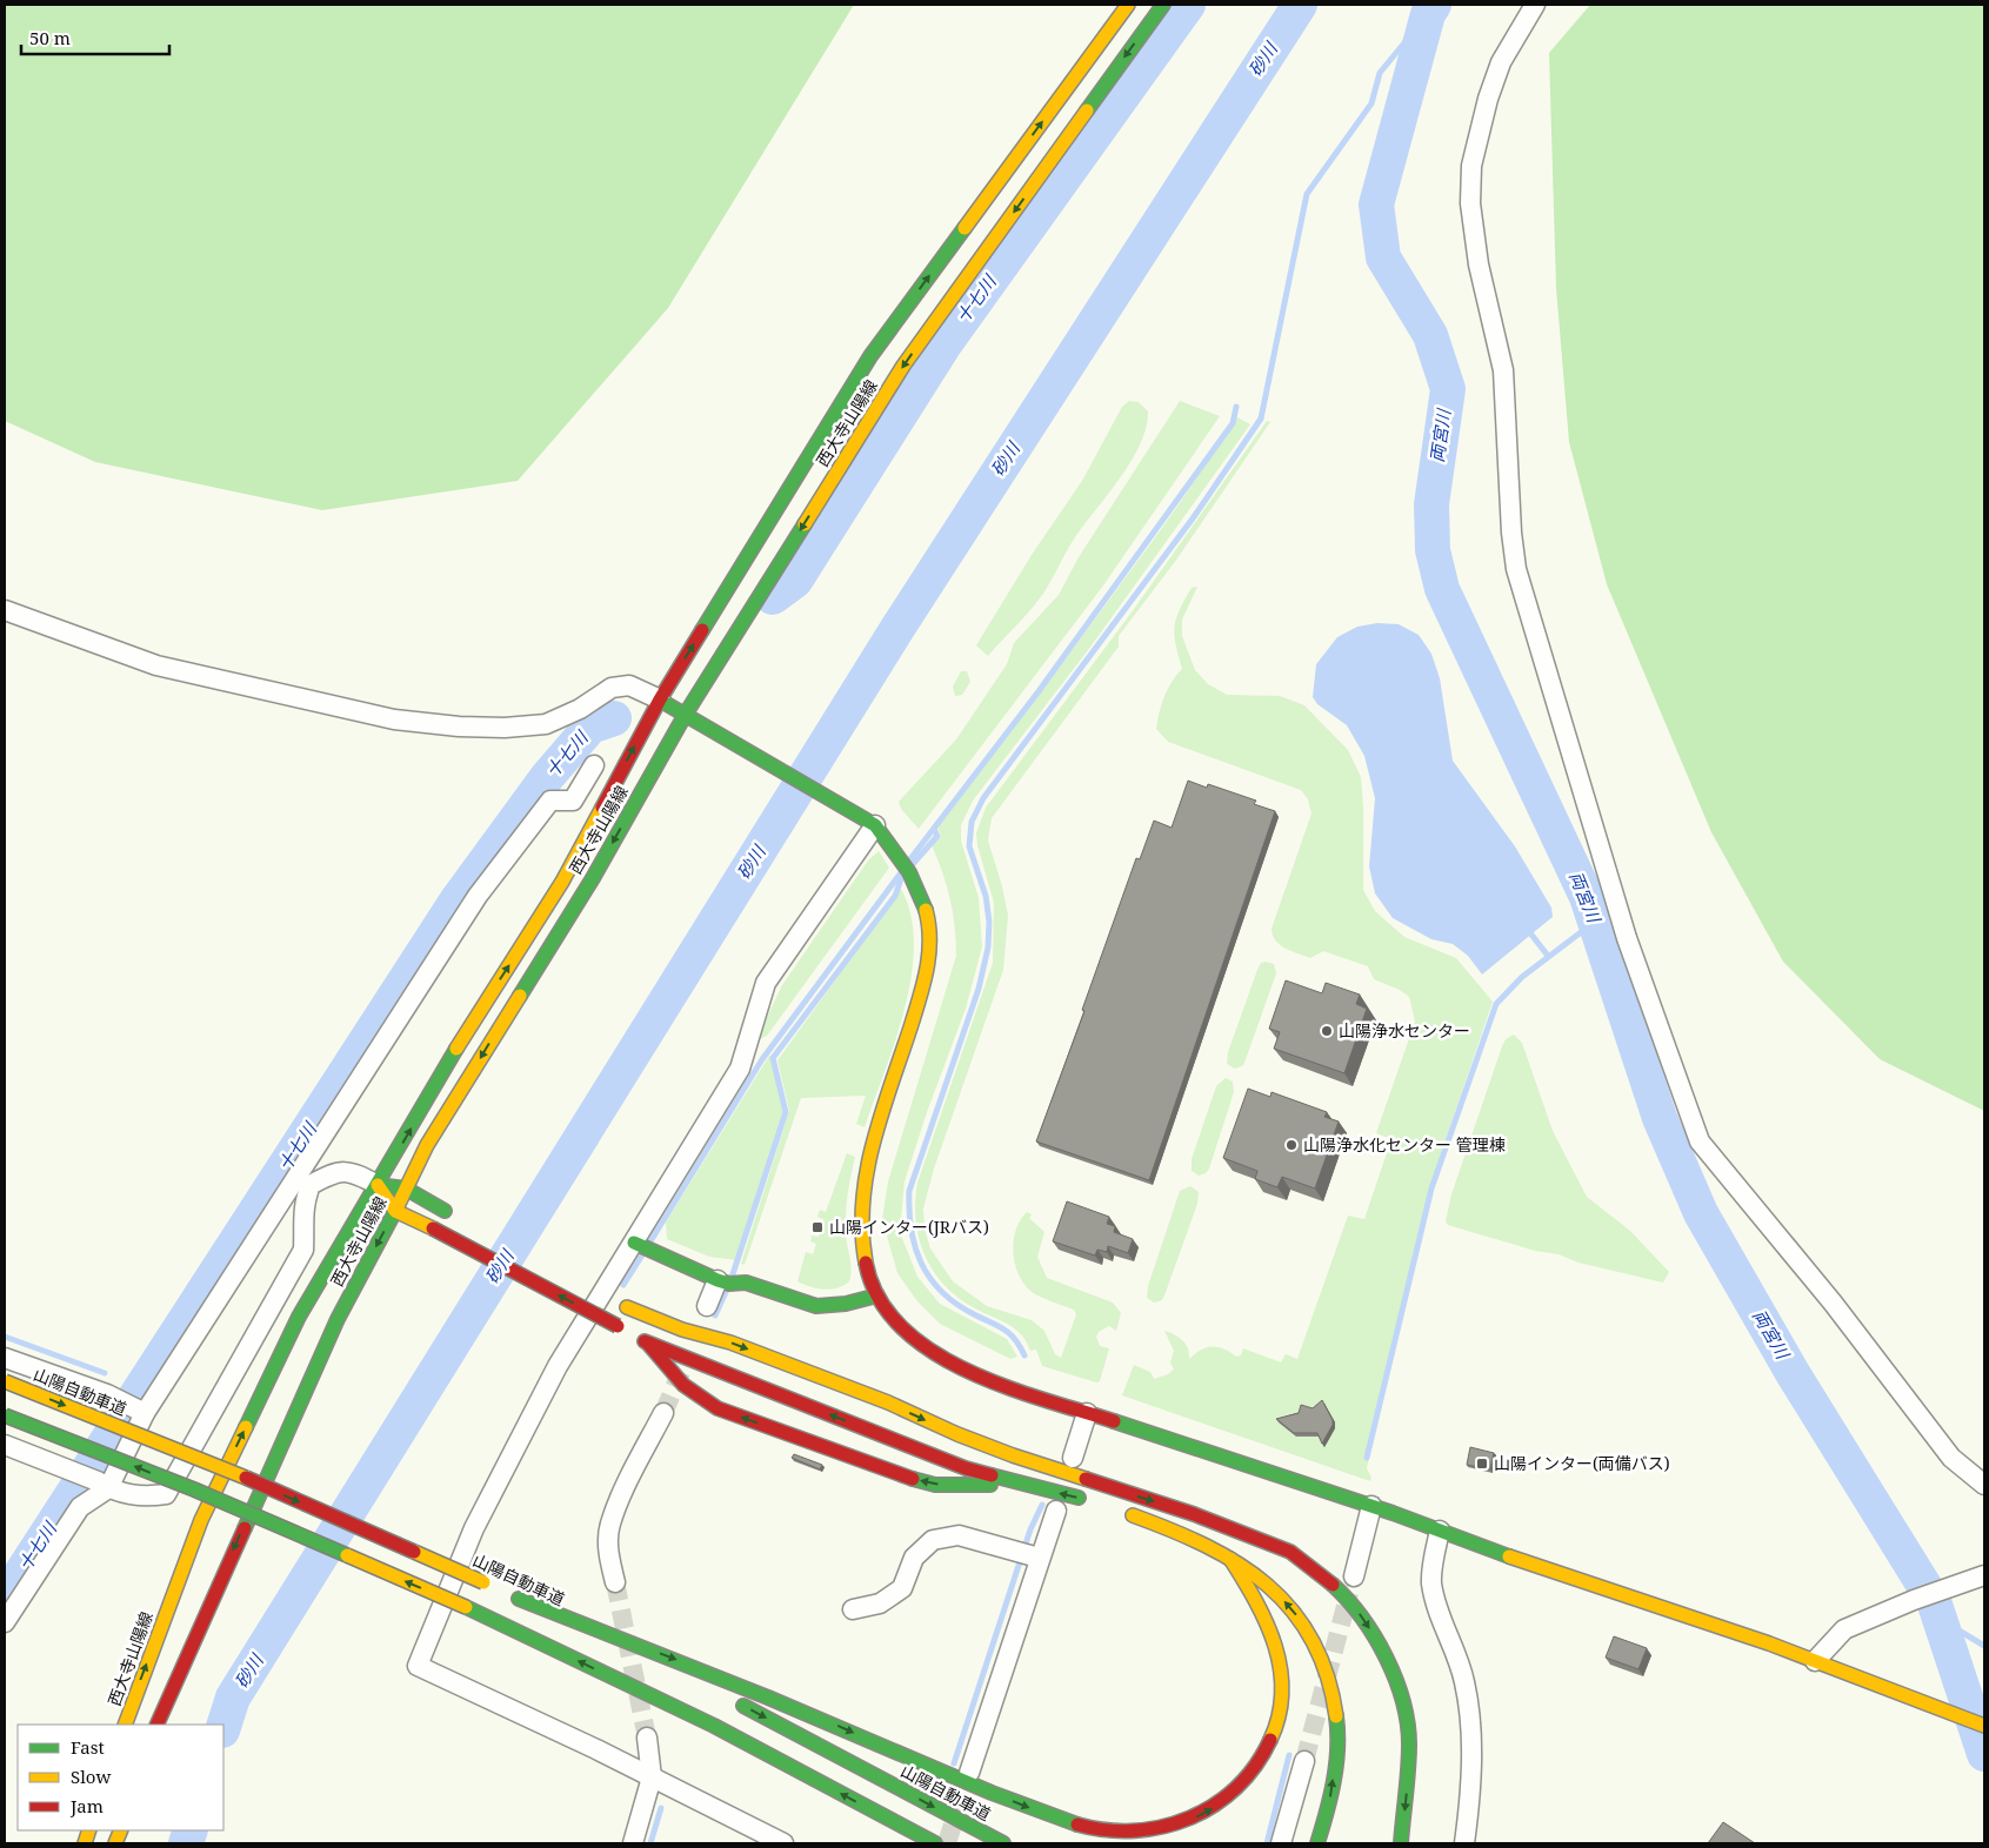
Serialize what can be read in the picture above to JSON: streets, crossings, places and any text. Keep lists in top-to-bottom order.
{
  "streets": {
    "main road": ["西大寺山陽線", "山陽自動車道"]
  },
  "water": ["砂川", "十七川", "両宮川"],
  "places": {
    "other": ["山陽浄水センター", "山陽浄水化センター 管理棟"],
    "transit": ["山陽インター(JRバス)", "山陽インター(両備バス)"]
  },
  "legend": ["Fast", "Slow", "Jam"],
  "scale_bar": "50 m"
}
